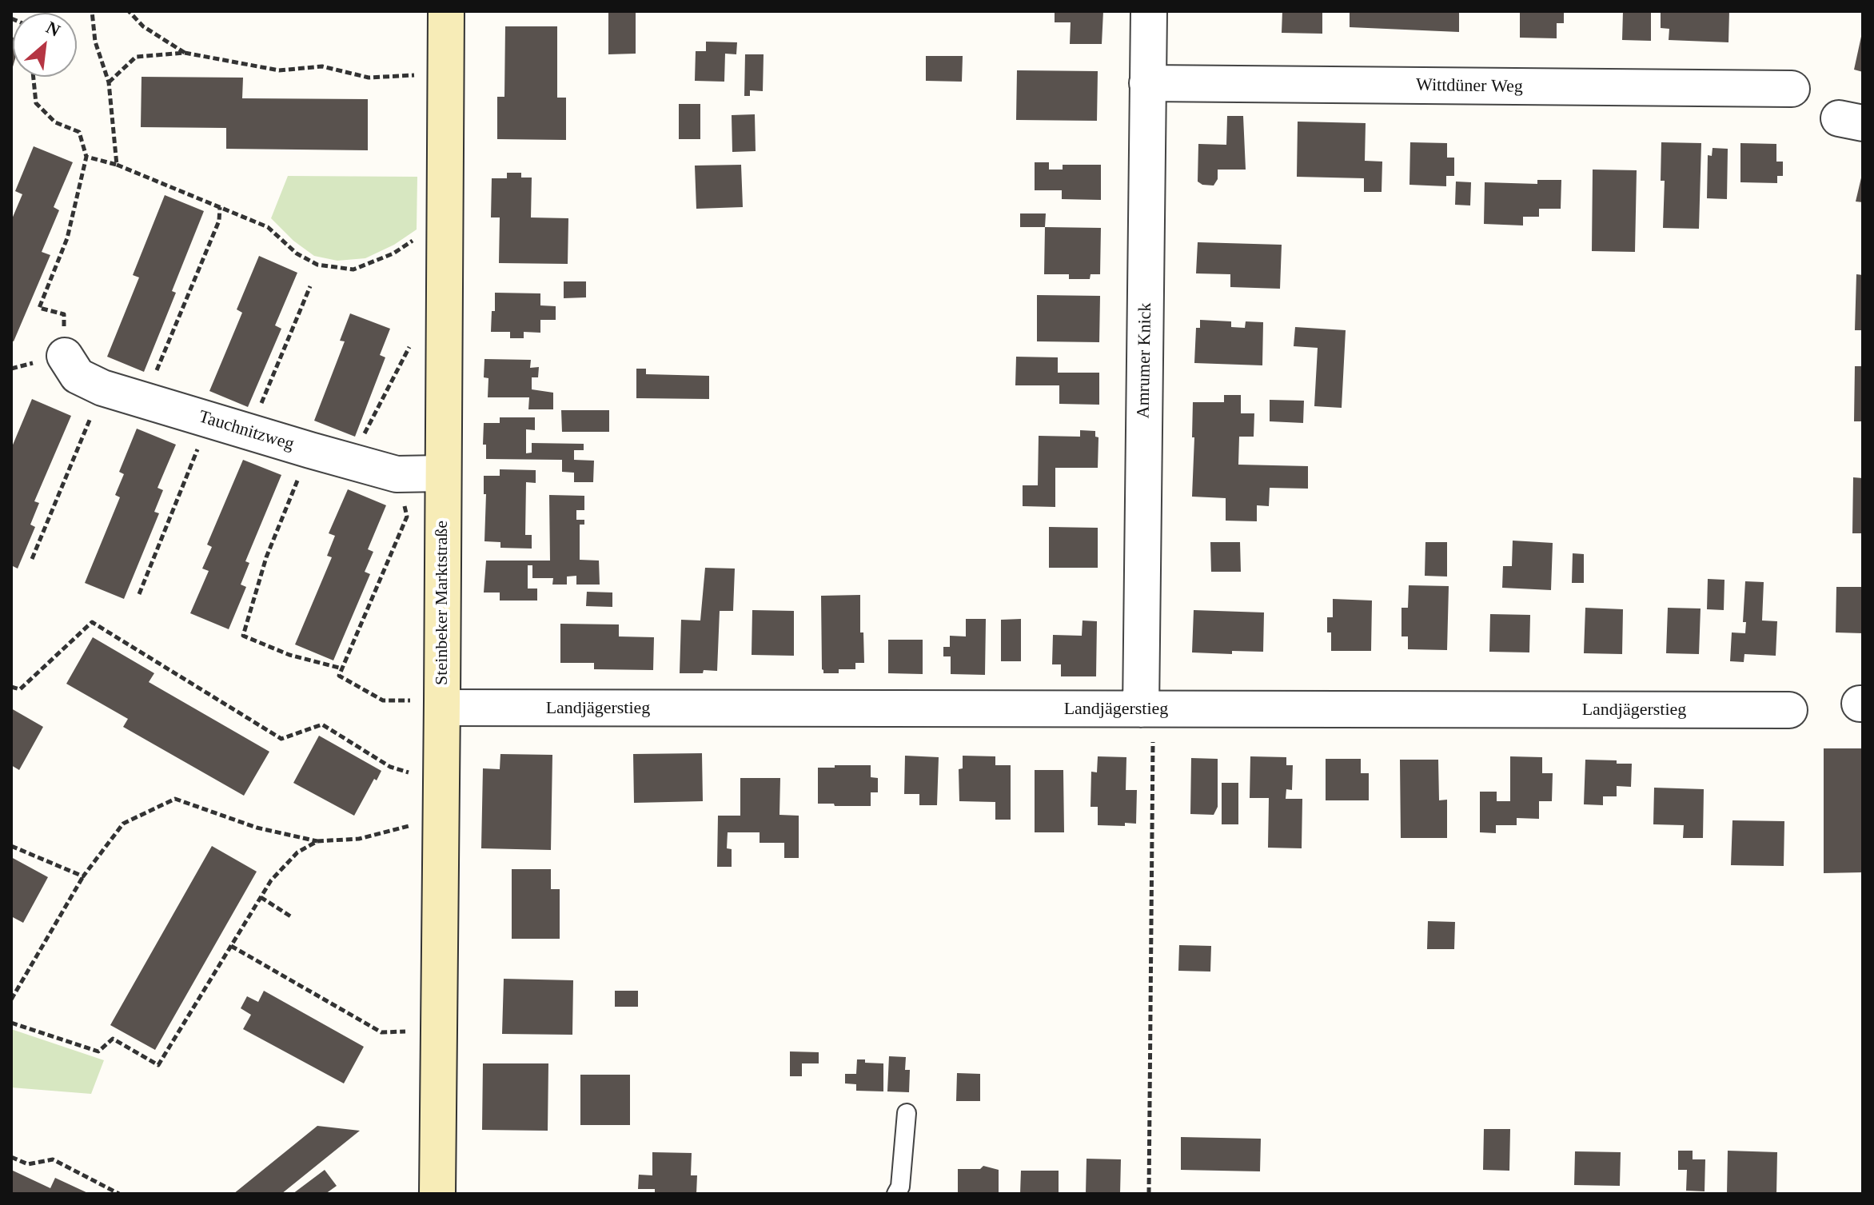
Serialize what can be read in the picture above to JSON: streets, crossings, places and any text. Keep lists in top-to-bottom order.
{
  "streets": {
    "street": [
      "Wittdüner Weg",
      "Amrumer Knick",
      "Tauchnitzweg",
      "Steinbeker Marktstraße",
      "Landjägerstieg"
    ]
  },
  "crossings": [
    ["Wittdüner Weg", "Amrumer Knick"],
    ["Amrumer Knick", "Landjägerstieg"],
    ["Tauchnitzweg", "Steinbeker Marktstraße"],
    ["Steinbeker Marktstraße", "Landjägerstieg"]
  ],
  "north": "top right"
}
